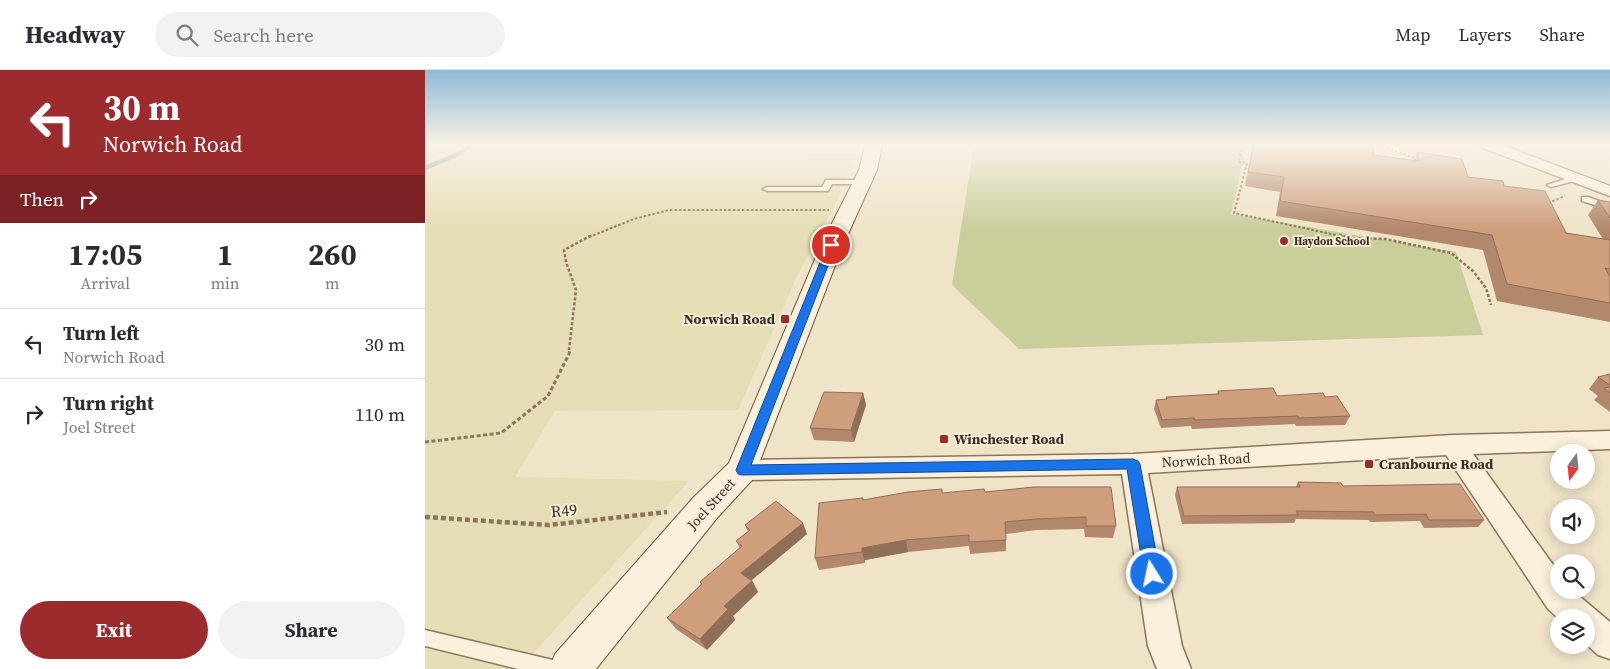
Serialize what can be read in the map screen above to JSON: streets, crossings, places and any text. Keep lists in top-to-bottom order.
{
  "streets": {
    "main road": ["Joel Street"],
    "street": ["Norwich Road"],
    "path": ["R49"]
  },
  "crossings": [
    ["Norwich Road", "Joel Street"],
    ["Joel Street", "R49"]
  ],
  "places": {
    "other": ["Haydon School"],
    "transit": ["Norwich Road", "Winchester Road", "Cranbourne Road"]
  },
  "north": "bottom",
  "page": {
    "header": "Headway",
    "search": "Search here",
    "nav": ["Map", "Layers", "Share"],
    "turn": ["30 m", "Norwich Road"],
    "then": "Then",
    "eta": [
      "17:05",
      "Arrival",
      "1",
      "min",
      "260",
      "m"
    ],
    "list": [
      {
        "name": "Turn left",
        "note": "Norwich Road",
        "value": "30 m"
      },
      {
        "name": "Turn right",
        "note": "Joel Street",
        "value": "110 m"
      }
    ],
    "buttons": ["Exit", "Share"]
  }
}
